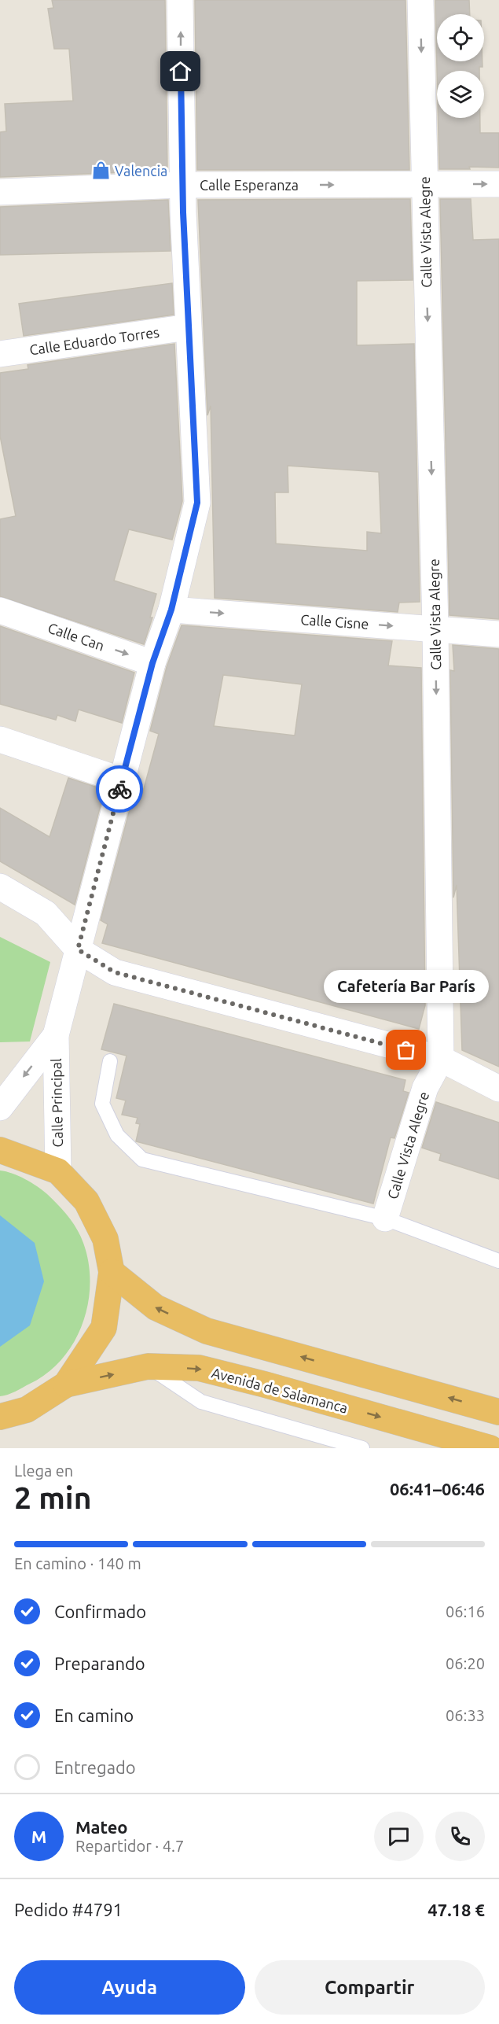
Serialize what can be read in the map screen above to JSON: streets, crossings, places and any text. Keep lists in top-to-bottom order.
{
  "streets": {
    "highway": ["Avenida de Salamanca"],
    "street": [
      "Calle Esperanza",
      "Calle Vista Alegre",
      "Calle Eduardo Torres",
      "Calle Cisne",
      "Calle Can",
      "Calle Principal"
    ]
  },
  "crossings": [
    ["Calle Esperanza", "Calle Vista Alegre"],
    ["Calle Esperanza", "Calle Principal"],
    ["Calle Vista Alegre", "Calle Cisne"],
    ["Calle Eduardo Torres", "Calle Principal"],
    ["Calle Cisne", "Calle Principal"],
    ["Calle Can", "Calle Principal"]
  ],
  "one_way": ["Calle Esperanza", "Calle Vista Alegre", "Calle Cisne"],
  "places": {
    "shop": ["Valencia"],
    "other": ["Cafetería Bar París"]
  },
  "page": {
    "bubble": "Cafetería Bar París",
    "heading": ["2 min", "Llega en", "06:41–06:46"],
    "panel": [
      "Mateo",
      "Repartidor · 4.7",
      "Pedido #4791",
      "47.18 €"
    ],
    "bar": "En camino · 140 m",
    "list": [
      ["Confirmado", "06:16"],
      ["Preparando", "06:20"],
      ["En camino", "06:33"],
      "Entregado"
    ],
    "round": "M",
    "buttons": ["Ayuda", "Compartir"]
  }
}
